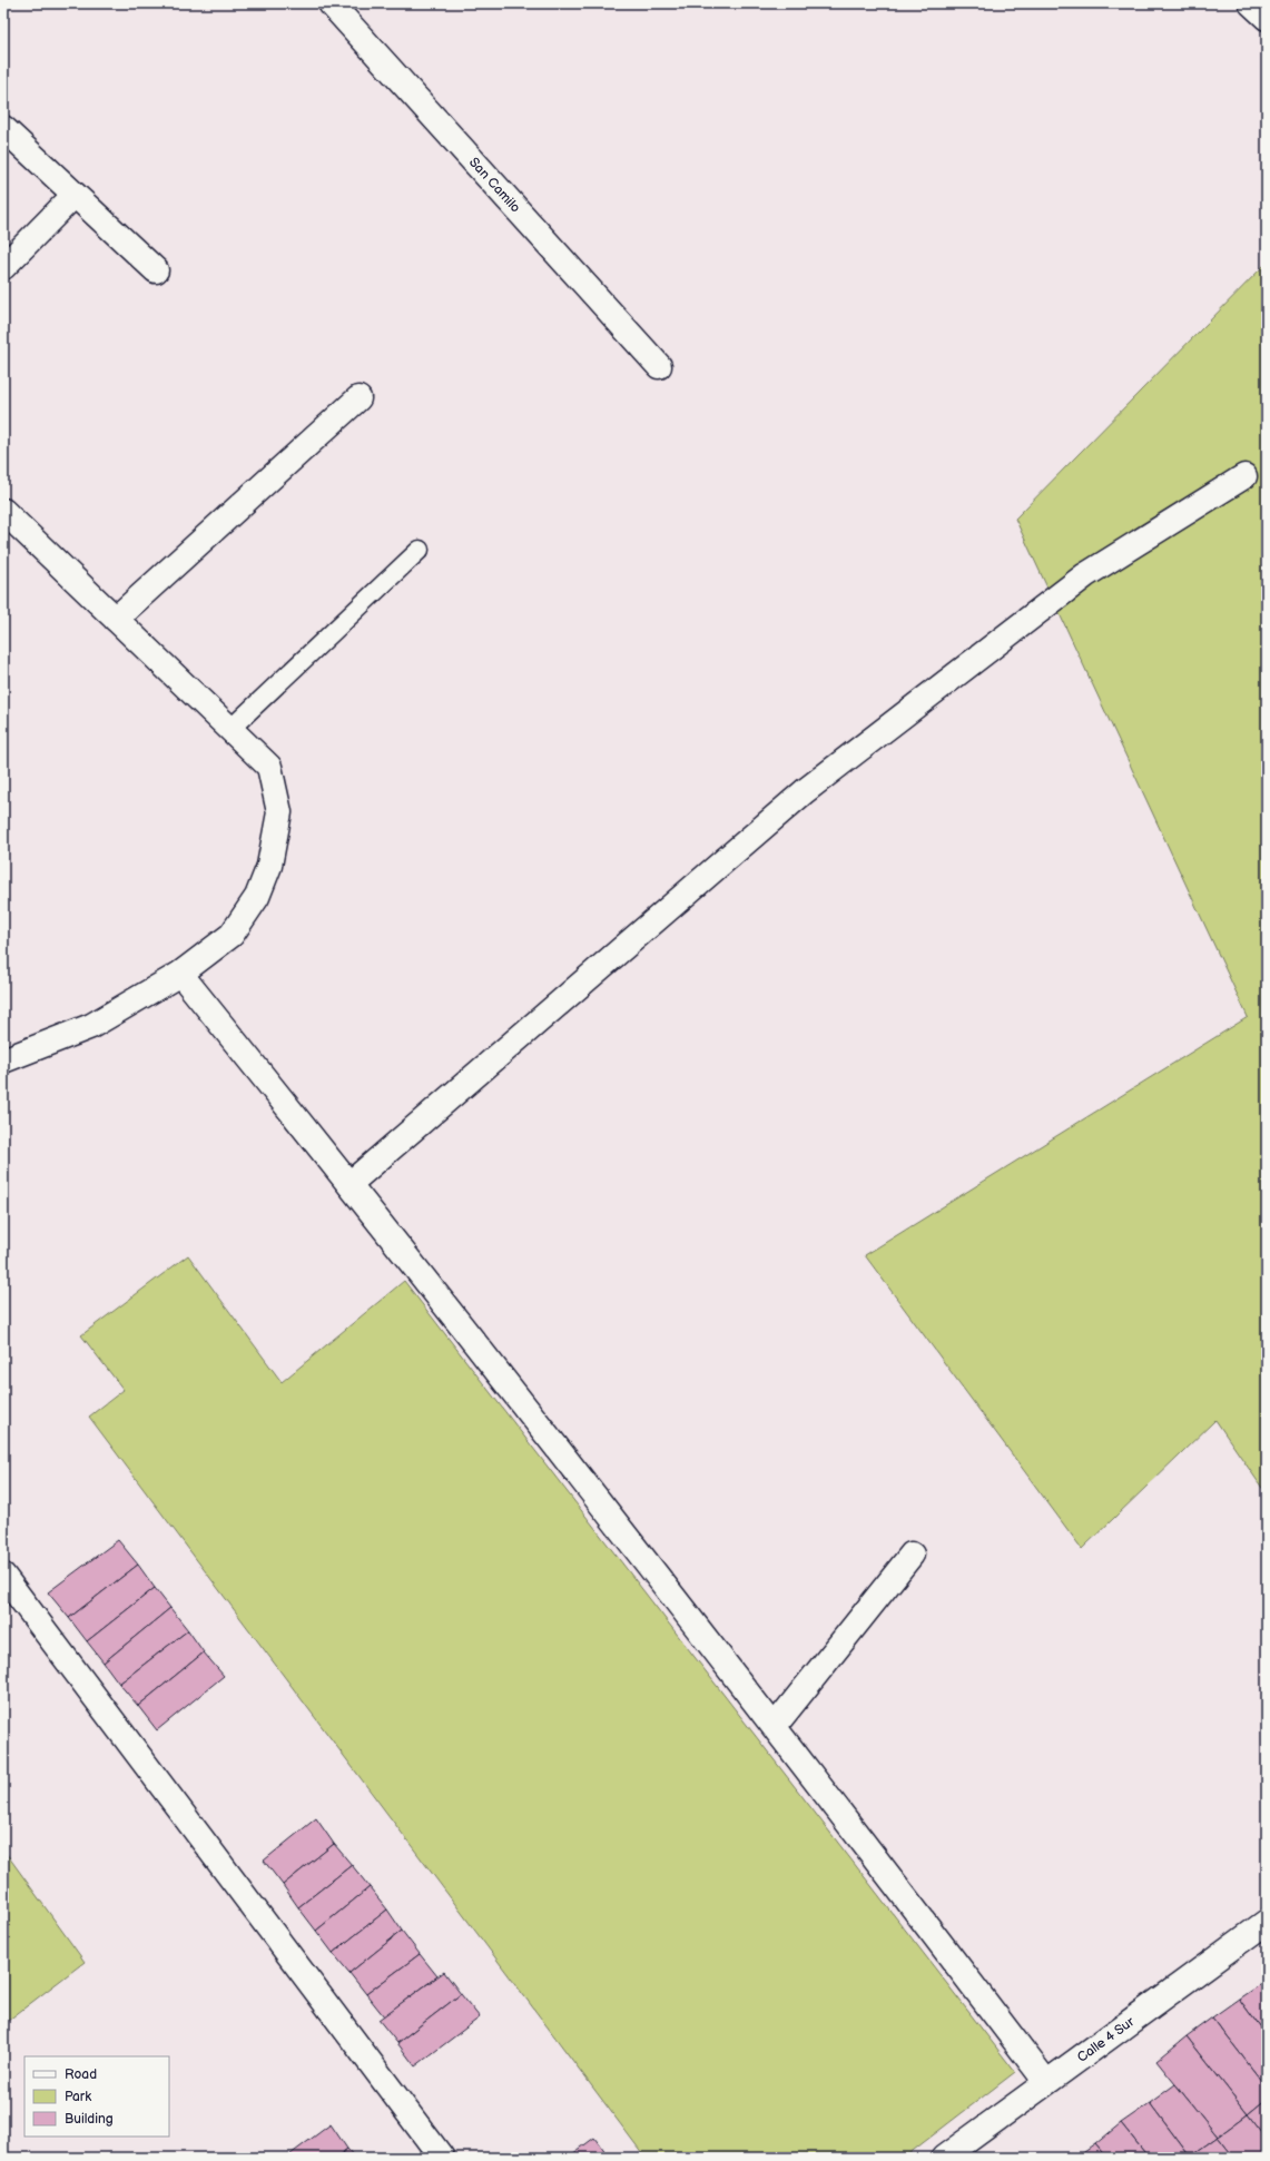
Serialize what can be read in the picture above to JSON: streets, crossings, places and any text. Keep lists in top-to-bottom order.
{
  "streets": {
    "street": ["San Camilo", "Calle 4 Sur"]
  },
  "legend": ["Road", "Park", "Building"]
}
